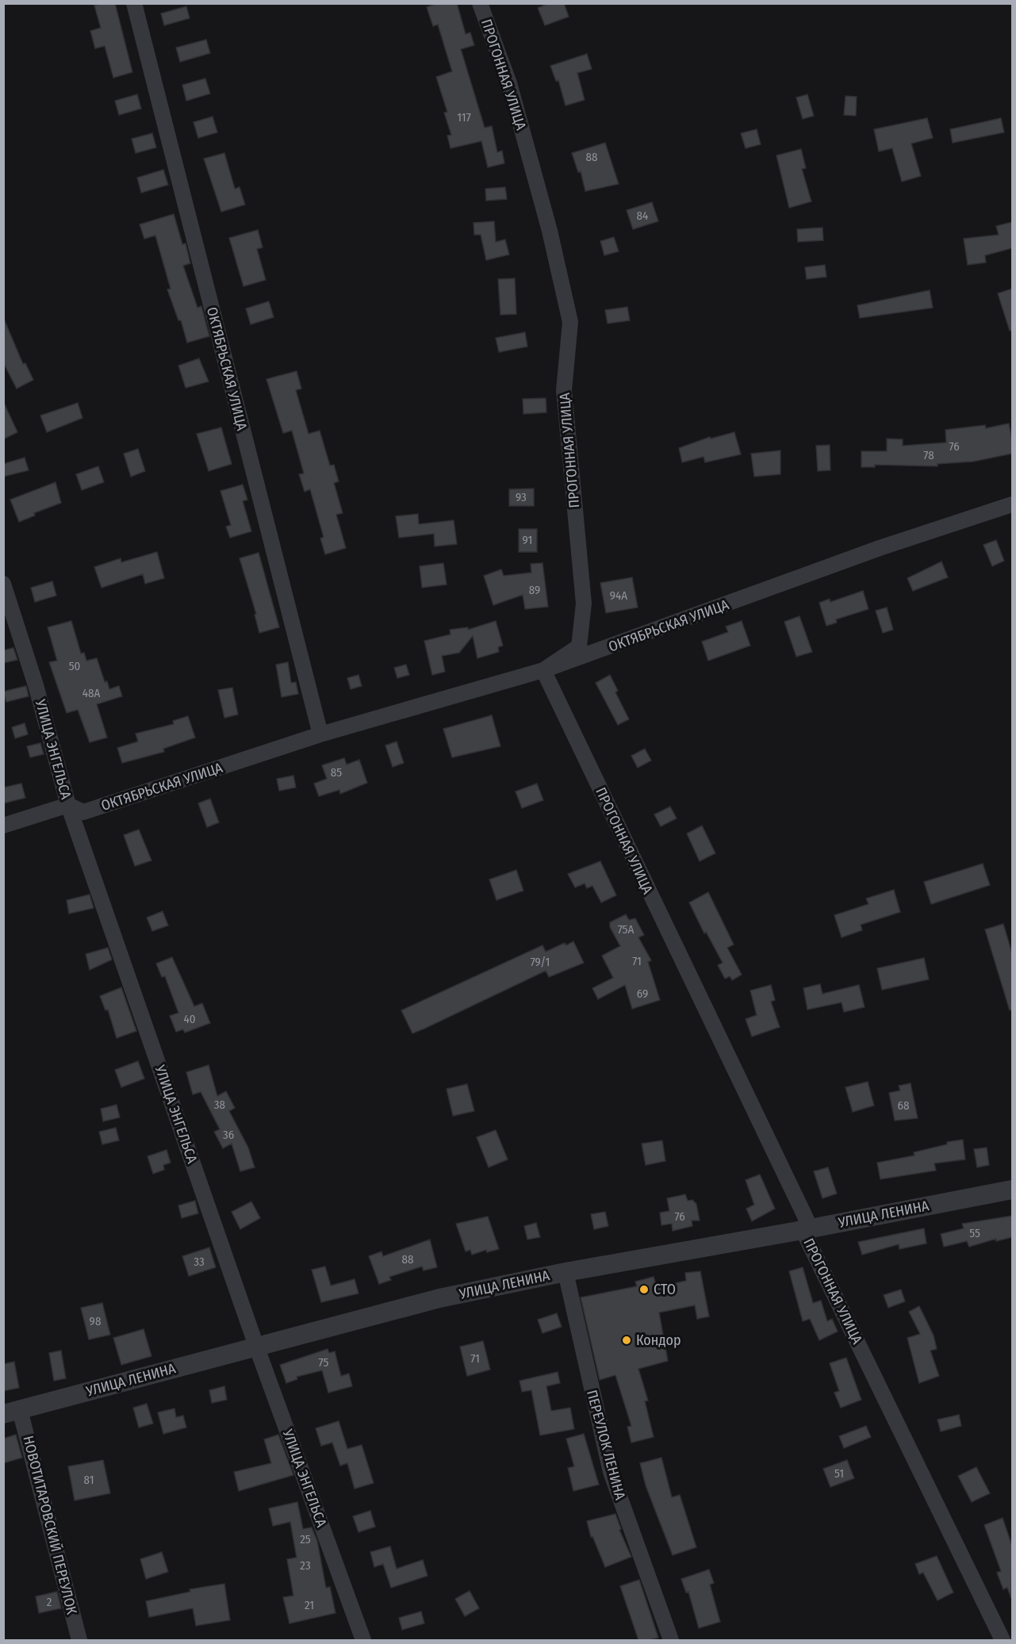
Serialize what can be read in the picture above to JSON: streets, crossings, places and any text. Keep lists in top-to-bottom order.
{
  "streets": {
    "street": [
      "ПРОГОННАЯ УЛИЦА",
      "ОКТЯБРЬСКАЯ УЛИЦА",
      "УЛИЦА ЭНГЕЛЬСА",
      "УЛИЦА ЛЕНИНА",
      "ПЕРЕУЛОК ЛЕНИНА",
      "НОВОТИТАРОВСКИЙ ПЕРЕУЛОК"
    ]
  },
  "crossings": [
    ["ПРОГОННАЯ УЛИЦА", "ОКТЯБРЬСКАЯ УЛИЦА"],
    ["ПРОГОННАЯ УЛИЦА", "УЛИЦА ЛЕНИНА"],
    ["ОКТЯБРЬСКАЯ УЛИЦА", "УЛИЦА ЭНГЕЛЬСА"],
    ["УЛИЦА ЭНГЕЛЬСА", "УЛИЦА ЛЕНИНА"],
    ["УЛИЦА ЛЕНИНА", "ПЕРЕУЛОК ЛЕНИНА"],
    ["УЛИЦА ЛЕНИНА", "НОВОТИТАРОВСКИЙ ПЕРЕУЛОК"]
  ],
  "places": ["СТО", "Кондор"],
  "house_numbers": [
    "117",
    "88",
    "84",
    "76",
    "78",
    "93",
    "91",
    "89",
    "94А",
    "50",
    "48А",
    "85",
    "75А",
    "71",
    "79/1",
    "69",
    "40",
    "38",
    "68",
    "36",
    "76",
    "55",
    "88",
    "33",
    "98",
    "71",
    "75",
    "51",
    "81",
    "25",
    "23",
    "2",
    "21"
  ]
}
